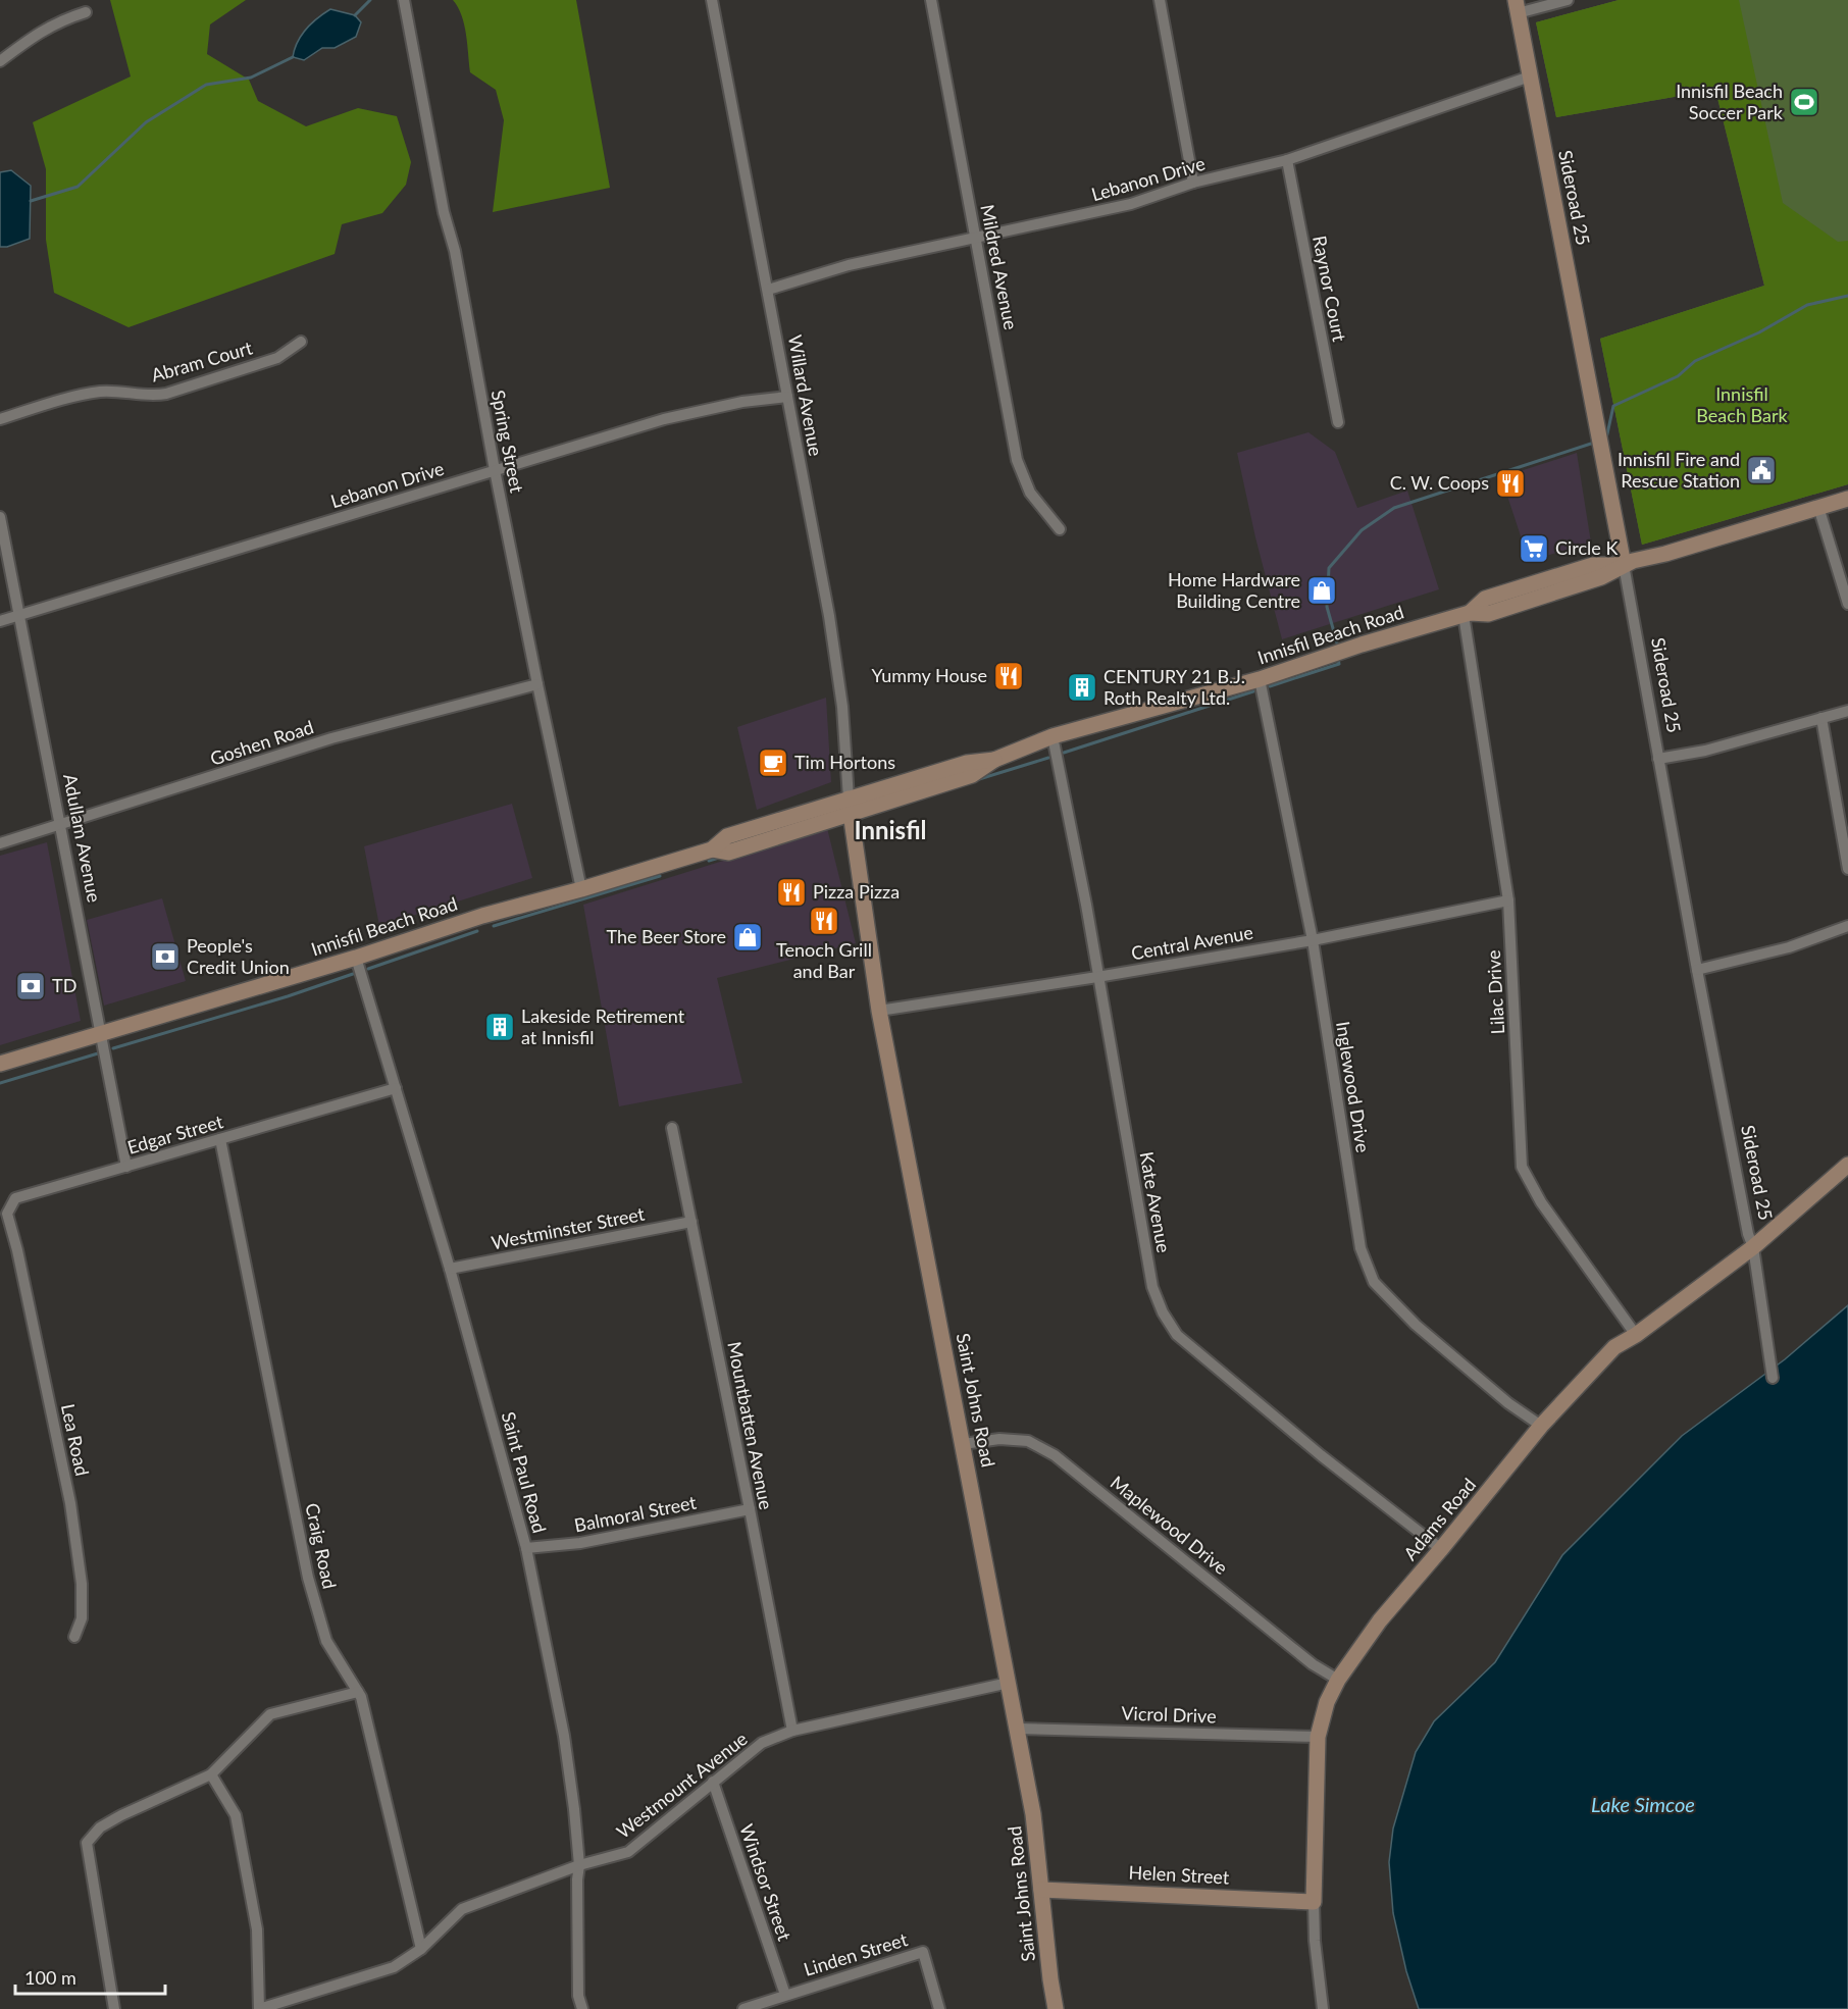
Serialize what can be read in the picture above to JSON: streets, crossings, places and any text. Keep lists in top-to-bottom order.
{
  "streets": {
    "street": [
      "Lebanon Drive",
      "Sideroad 25",
      "Mildred Avenue",
      "Raynor Court",
      "Abram Court",
      "Willard Avenue",
      "Spring Street",
      "Innisfil Beach Road",
      "Goshen Road",
      "Adullam Avenue",
      "Central Avenue",
      "Lilac Drive",
      "Inglewood Drive",
      "Edgar Street",
      "Kate Avenue",
      "Westminster Street",
      "Saint Johns Road",
      "Mountbatten Avenue",
      "Lea Road",
      "Saint Paul Road",
      "Balmoral Street",
      "Adams Road",
      "Maplewood Drive",
      "Craig Road",
      "Vicrol Drive",
      "Westmount Avenue",
      "Helen Street",
      "Windsor Street",
      "Linden Street"
    ]
  },
  "crossings": [
    ["Lebanon Drive", "Sideroad 25"],
    ["Lebanon Drive", "Mildred Avenue"],
    ["Lebanon Drive", "Raynor Court"],
    ["Lebanon Drive", "Willard Avenue"],
    ["Lebanon Drive", "Spring Street"],
    ["Lebanon Drive", "Adullam Avenue"],
    ["Sideroad 25", "Innisfil Beach Road"],
    ["Sideroad 25", "Adams Road"],
    ["Willard Avenue", "Innisfil Beach Road"],
    ["Willard Avenue", "Saint Johns Road"],
    ["Spring Street", "Innisfil Beach Road"],
    ["Spring Street", "Goshen Road"],
    ["Innisfil Beach Road", "Adullam Avenue"],
    ["Innisfil Beach Road", "Lilac Drive"],
    ["Innisfil Beach Road", "Inglewood Drive"],
    ["Innisfil Beach Road", "Kate Avenue"],
    ["Innisfil Beach Road", "Saint Johns Road"],
    ["Innisfil Beach Road", "Saint Paul Road"],
    ["Goshen Road", "Adullam Avenue"],
    ["Adullam Avenue", "Edgar Street"],
    ["Central Avenue", "Lilac Drive"],
    ["Central Avenue", "Inglewood Drive"],
    ["Central Avenue", "Kate Avenue"],
    ["Central Avenue", "Saint Johns Road"],
    ["Lilac Drive", "Adams Road"],
    ["Inglewood Drive", "Adams Road"],
    ["Edgar Street", "Lea Road"],
    ["Edgar Street", "Saint Paul Road"],
    ["Edgar Street", "Craig Road"],
    ["Kate Avenue", "Adams Road"],
    ["Westminster Street", "Mountbatten Avenue"],
    ["Westminster Street", "Saint Paul Road"],
    ["Saint Johns Road", "Maplewood Drive"],
    ["Saint Johns Road", "Vicrol Drive"],
    ["Saint Johns Road", "Westmount Avenue"],
    ["Saint Johns Road", "Helen Street"],
    ["Mountbatten Avenue", "Balmoral Street"],
    ["Mountbatten Avenue", "Westmount Avenue"],
    ["Saint Paul Road", "Balmoral Street"],
    ["Saint Paul Road", "Westmount Avenue"],
    ["Adams Road", "Maplewood Drive"],
    ["Adams Road", "Vicrol Drive"],
    ["Adams Road", "Helen Street"],
    ["Craig Road", "Westmount Avenue"],
    ["Westmount Avenue", "Windsor Street"],
    ["Windsor Street", "Linden Street"]
  ],
  "districts": ["Innisfil"],
  "water": ["Lake Simcoe"],
  "parks": ["Innisfil Beach Bark"],
  "places": {
    "sports": ["Innisfil Beach Soccer Park"],
    "public building": ["Innisfil Fire and Rescue Station"],
    "restaurant": [
      "C. W. Coops",
      "Yummy House",
      "Pizza Pizza",
      "Tenoch Grill and Bar"
    ],
    "supermarket": ["Circle K"],
    "shop": ["Home Hardware Building Centre", "The Beer Store"],
    "building": ["CENTURY 21 B.J. Roth Realty Ltd.", "Lakeside Retirement at Innisfil"],
    "cafe": ["Tim Hortons"],
    "bank": ["People's Credit Union", "TD"]
  },
  "scale_bar": "100 m"
}
